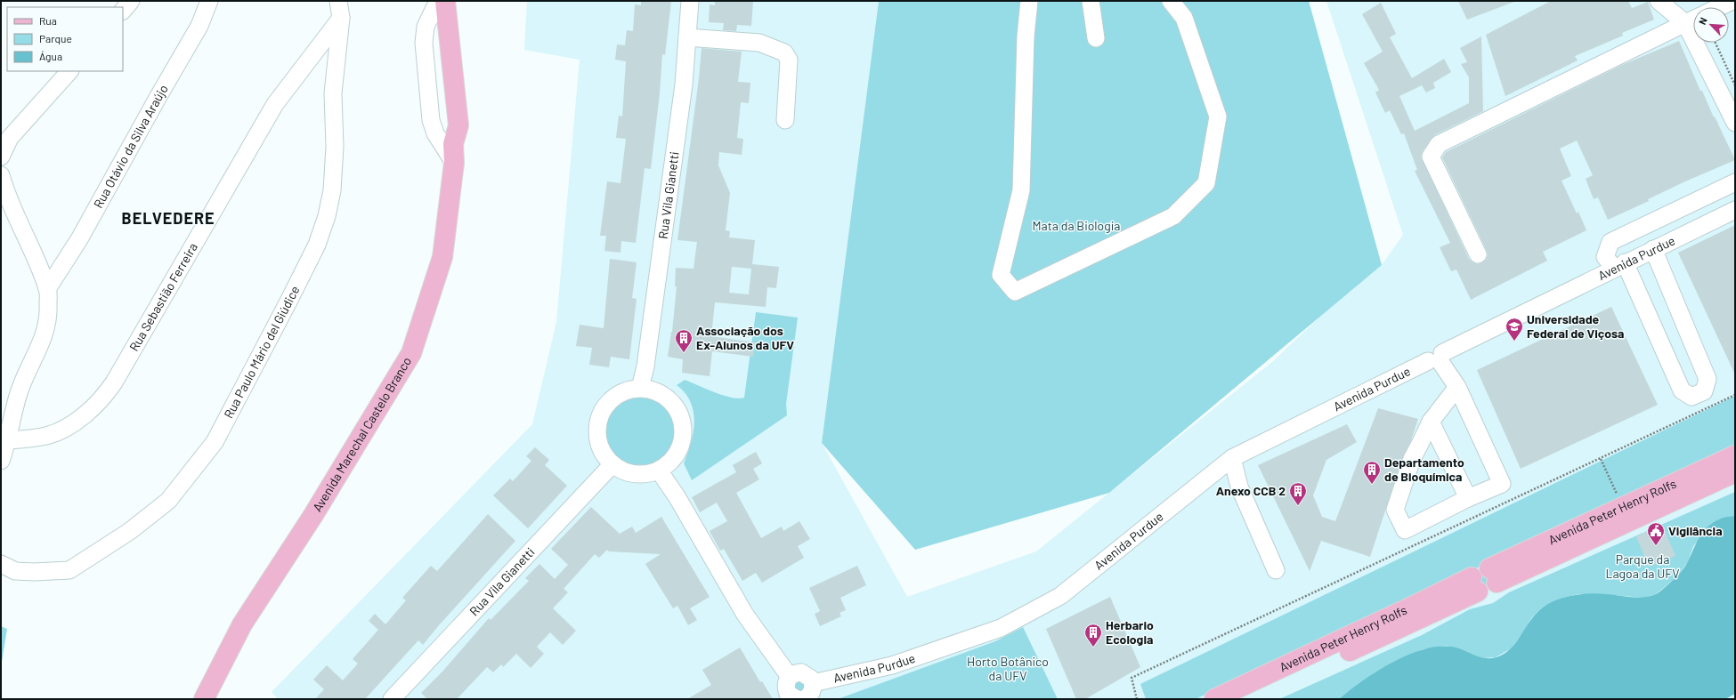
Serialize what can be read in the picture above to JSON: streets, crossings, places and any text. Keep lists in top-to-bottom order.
{
  "streets": {
    "main road": ["Avenida Marechal Castelo Branco", "Avenida Peter Henry Rolfs"],
    "street": [
      "Rua Otávio da Silva Araújo",
      "Rua Vila Gianetti",
      "Avenida Purdue",
      "Rua Sebastião Ferreira",
      "Rua Paulo Mário del Giúdice"
    ]
  },
  "crossings": [
    ["Rua Sebastião Ferreira", "Rua Paulo Mário del Giúdice"]
  ],
  "districts": ["BELVEDERE"],
  "parks": ["Mata da Biologia", "Parque da Lagoa da UFV", "Horto Botânico da UFV"],
  "places": {
    "school or university": ["Universidade Federal de Viçosa"],
    "building": [
      "Associação dos Ex-Alunos da UFV",
      "Departamento de Bioquímica",
      "Anexo CCB 2",
      "Herbario Ecologia"
    ],
    "public building": ["Vigilância"]
  },
  "legend": ["Rua", "Parque", "Água"],
  "north": "top left"
}
